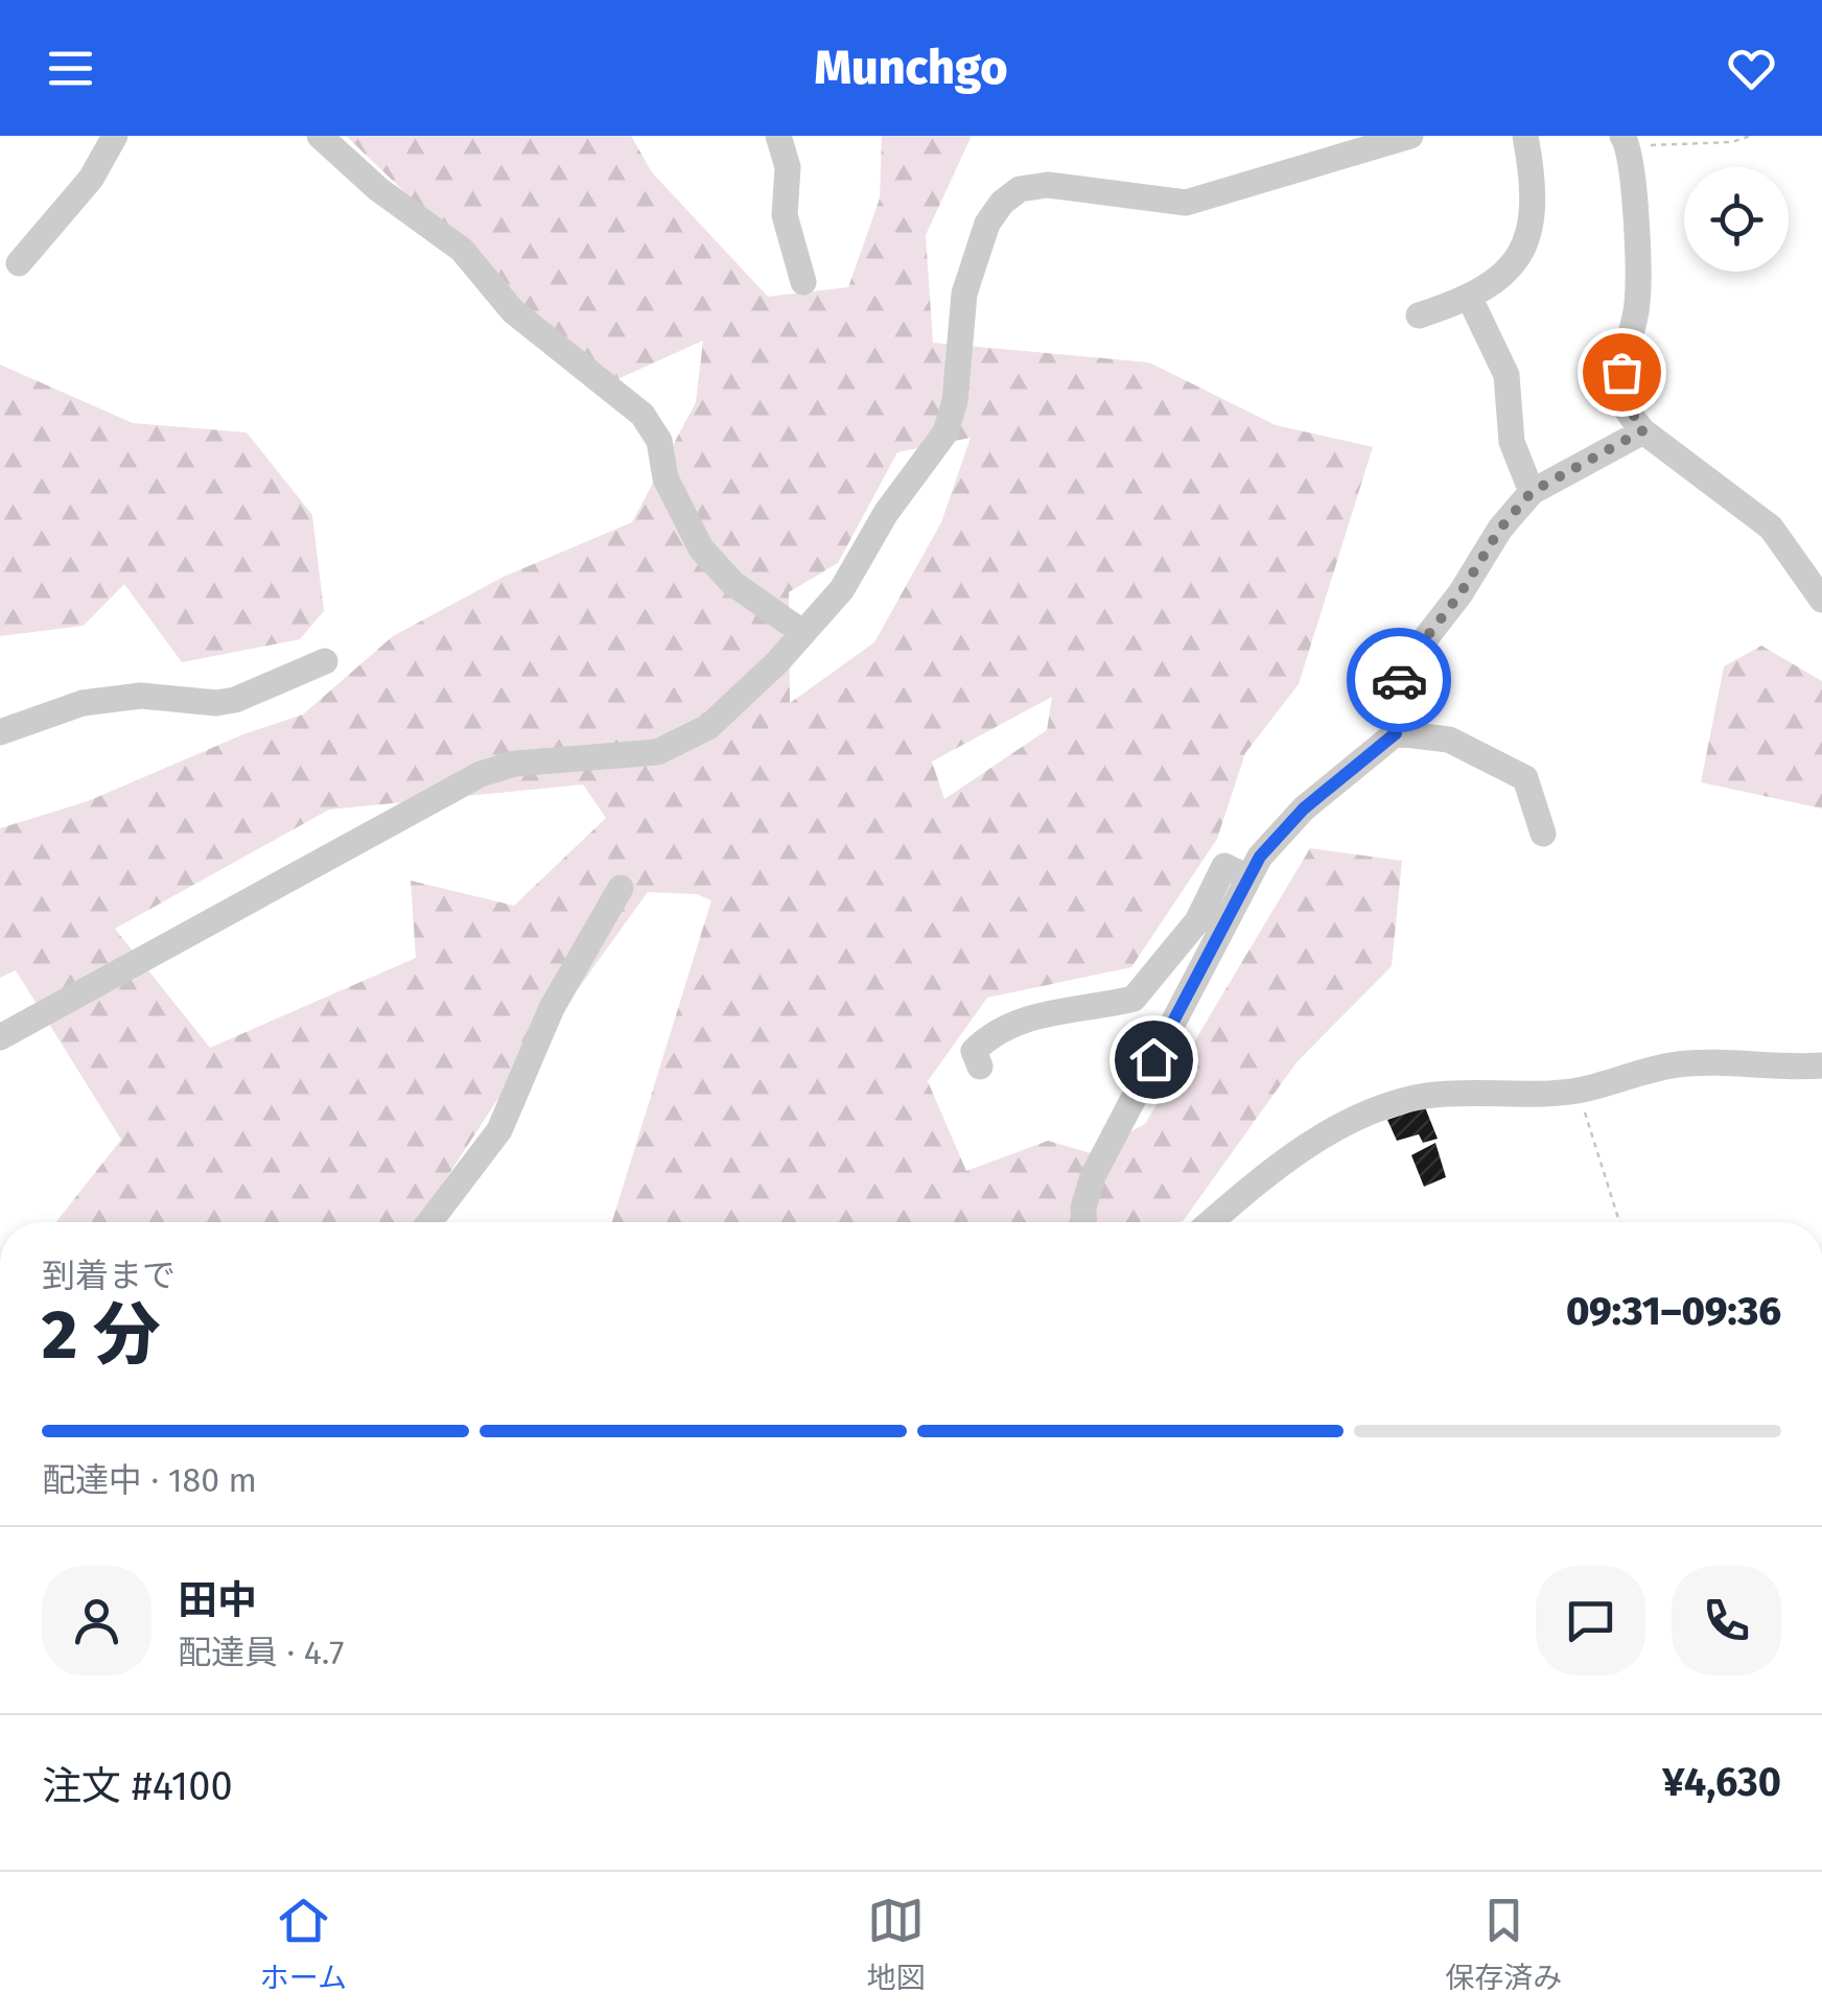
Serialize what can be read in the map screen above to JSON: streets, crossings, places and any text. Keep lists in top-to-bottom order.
{
  "page": {
    "header": "Munchgo",
    "heading": ["2 分", "到着まで", "09:31–09:36"],
    "panel": [
      "田中",
      "配達員 · 4.7",
      "注文 #4100",
      "¥4,630"
    ],
    "bar": "配達中 · 180 m",
    "tabs": ["ホーム", "地図", "保存済み"]
  }
}
